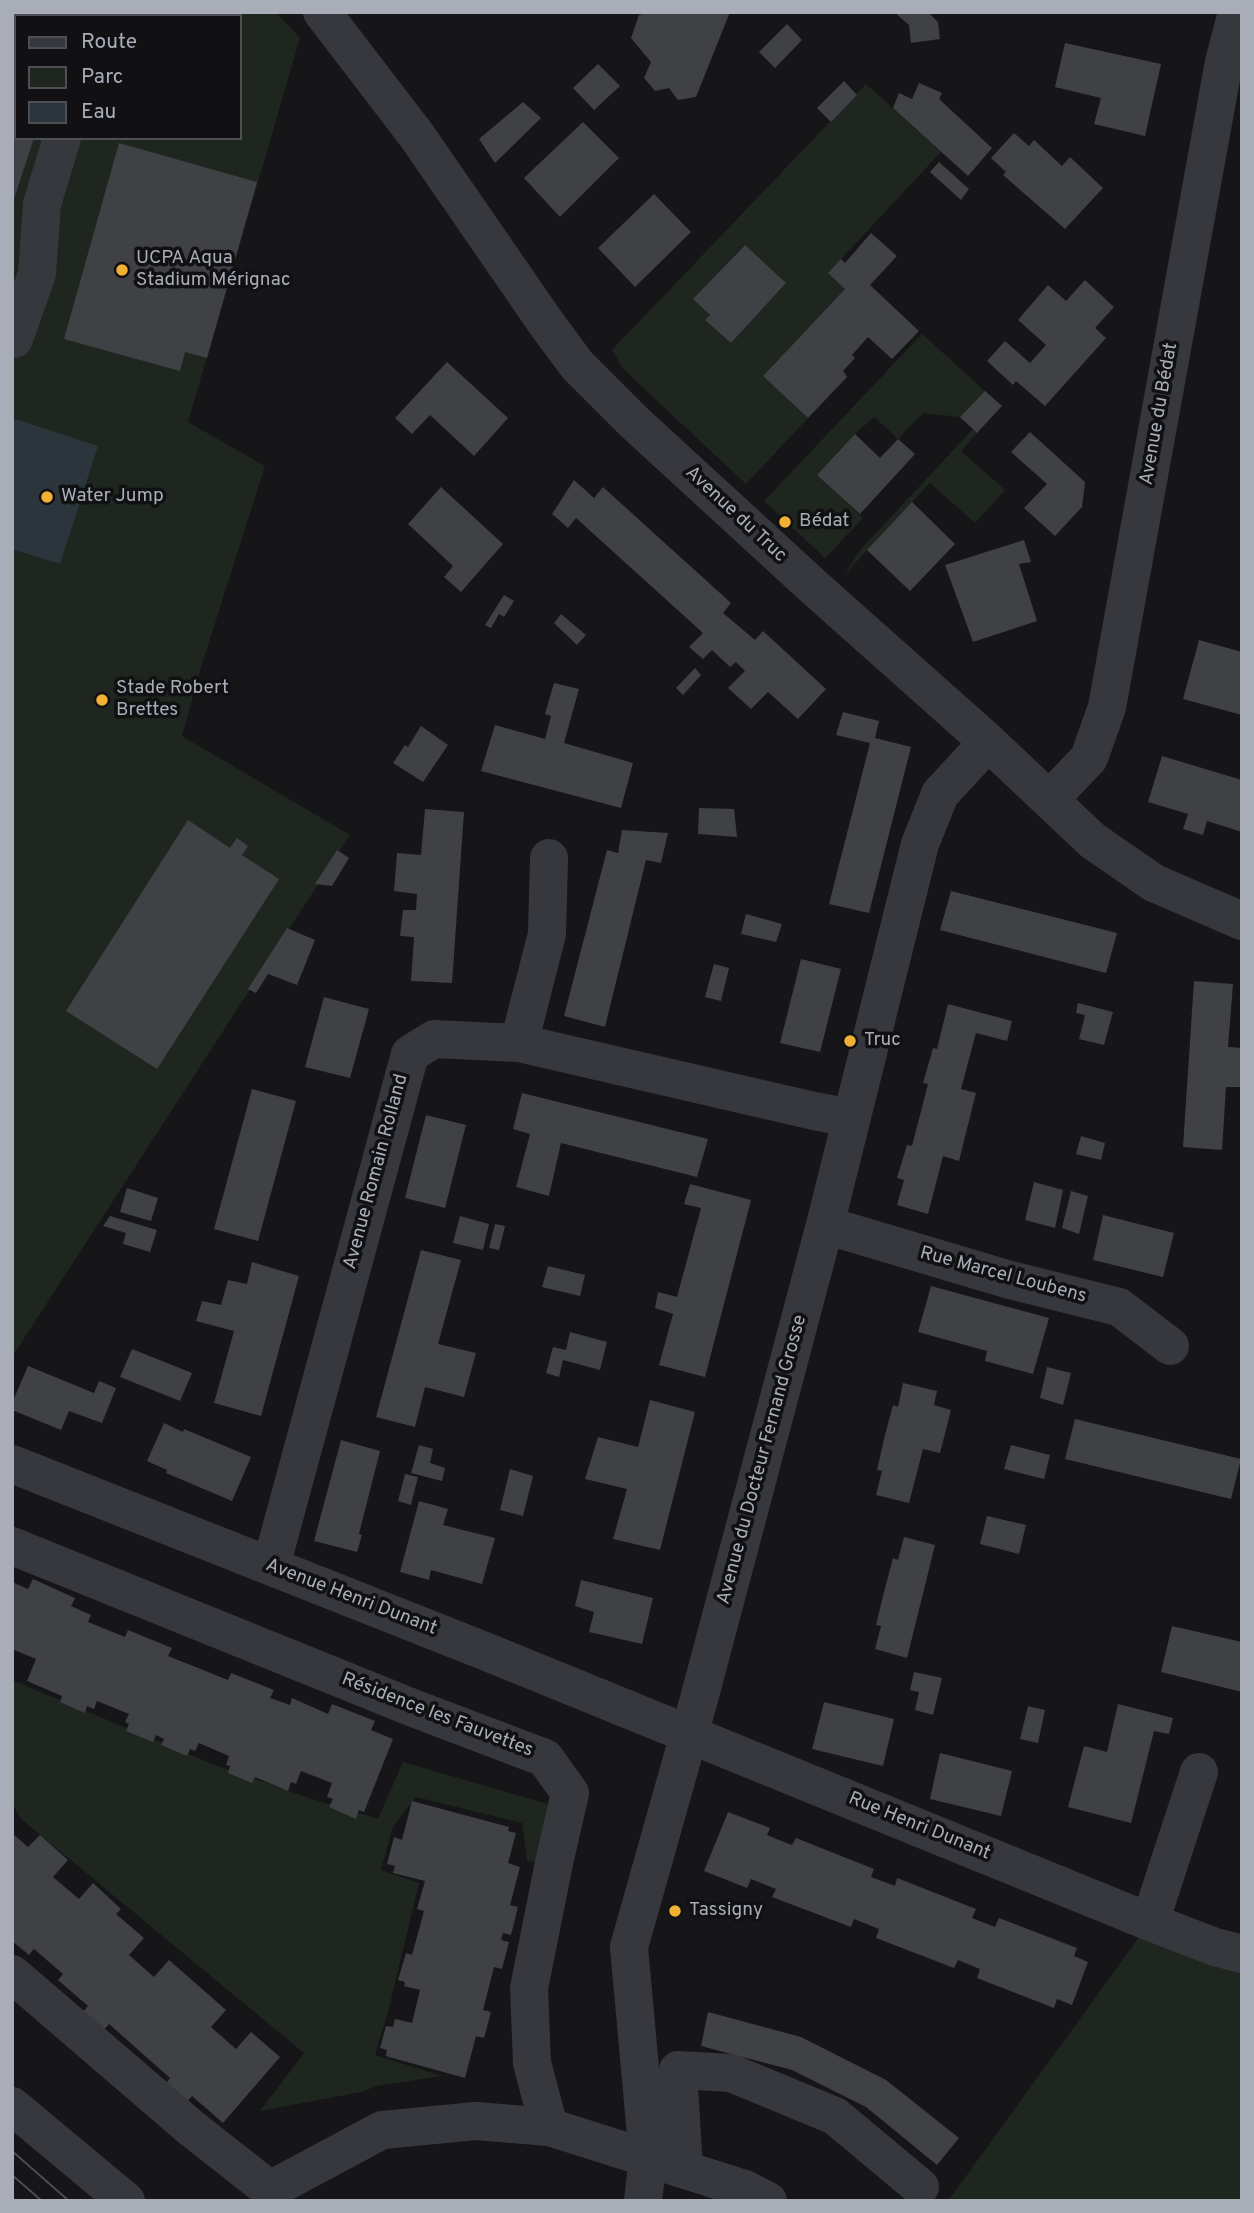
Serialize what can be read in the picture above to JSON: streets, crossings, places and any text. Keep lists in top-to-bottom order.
{
  "streets": {
    "street": [
      "Avenue du Bédat",
      "Avenue du Truc",
      "Avenue Romain Rolland",
      "Rue Marcel Loubens",
      "Avenue du Docteur Fernand Grosse",
      "Avenue Henri Dunant",
      "Résidence les Fauvettes",
      "Rue Henri Dunant"
    ]
  },
  "crossings": [
    ["Avenue du Bédat", "Avenue du Truc"],
    ["Avenue du Truc", "Avenue du Docteur Fernand Grosse"],
    ["Avenue Romain Rolland", "Avenue du Docteur Fernand Grosse"],
    ["Avenue Romain Rolland", "Avenue Henri Dunant"],
    ["Rue Marcel Loubens", "Avenue du Docteur Fernand Grosse"],
    ["Avenue du Docteur Fernand Grosse", "Avenue Henri Dunant"],
    ["Avenue du Docteur Fernand Grosse", "Rue Henri Dunant"],
    ["Avenue Henri Dunant", "Rue Henri Dunant"]
  ],
  "places": [
    "UCPA Aqua Stadium Mérignac",
    "Water Jump",
    "Bédat",
    "Stade Robert Brettes",
    "Truc",
    "Tassigny"
  ],
  "legend": ["Route", "Parc", "Eau"]
}
